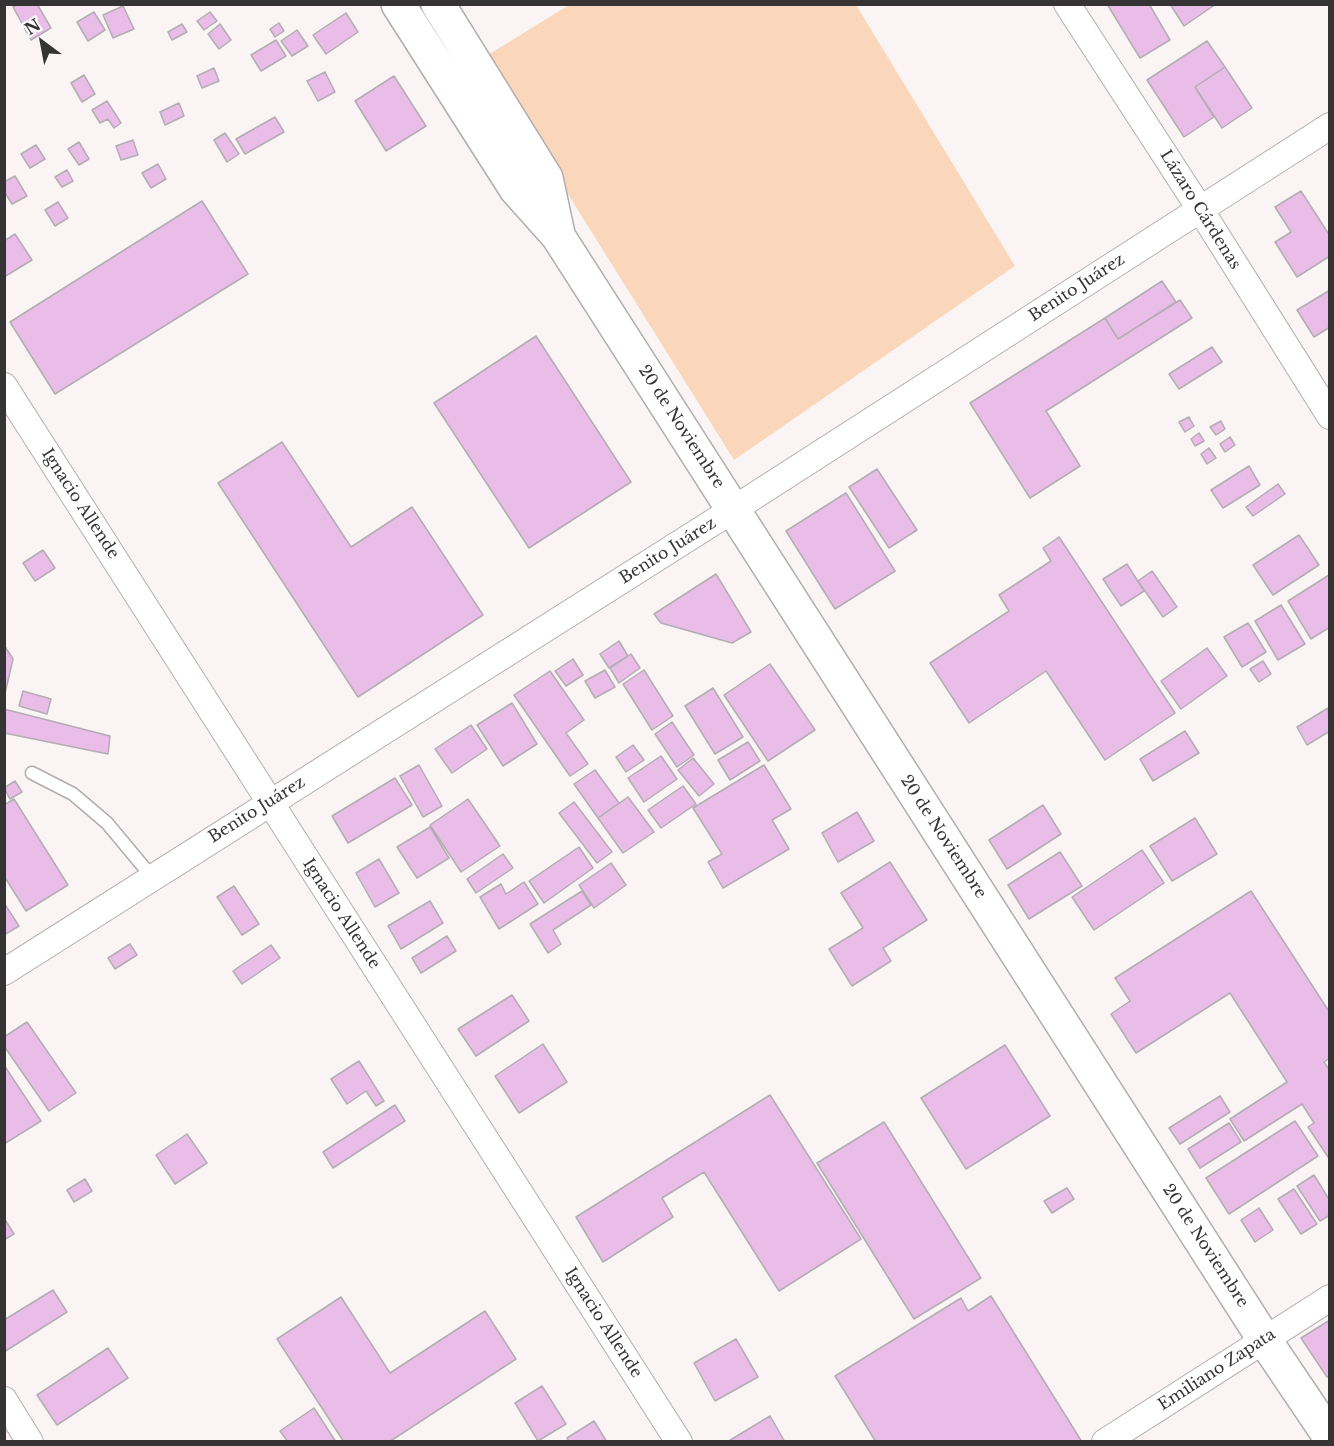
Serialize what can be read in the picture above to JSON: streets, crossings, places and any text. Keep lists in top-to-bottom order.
{
  "streets": {
    "main road": ["20 de Noviembre"],
    "street": [
      "Lázaro Cárdenas",
      "Benito Juárez",
      "Ignacio Allende",
      "Emiliano Zapata"
    ]
  },
  "crossings": [
    ["Lázaro Cárdenas", "Benito Juárez"],
    ["Benito Juárez", "20 de Noviembre"],
    ["Benito Juárez", "Ignacio Allende"],
    ["20 de Noviembre", "Emiliano Zapata"]
  ],
  "north": "top left"
}
